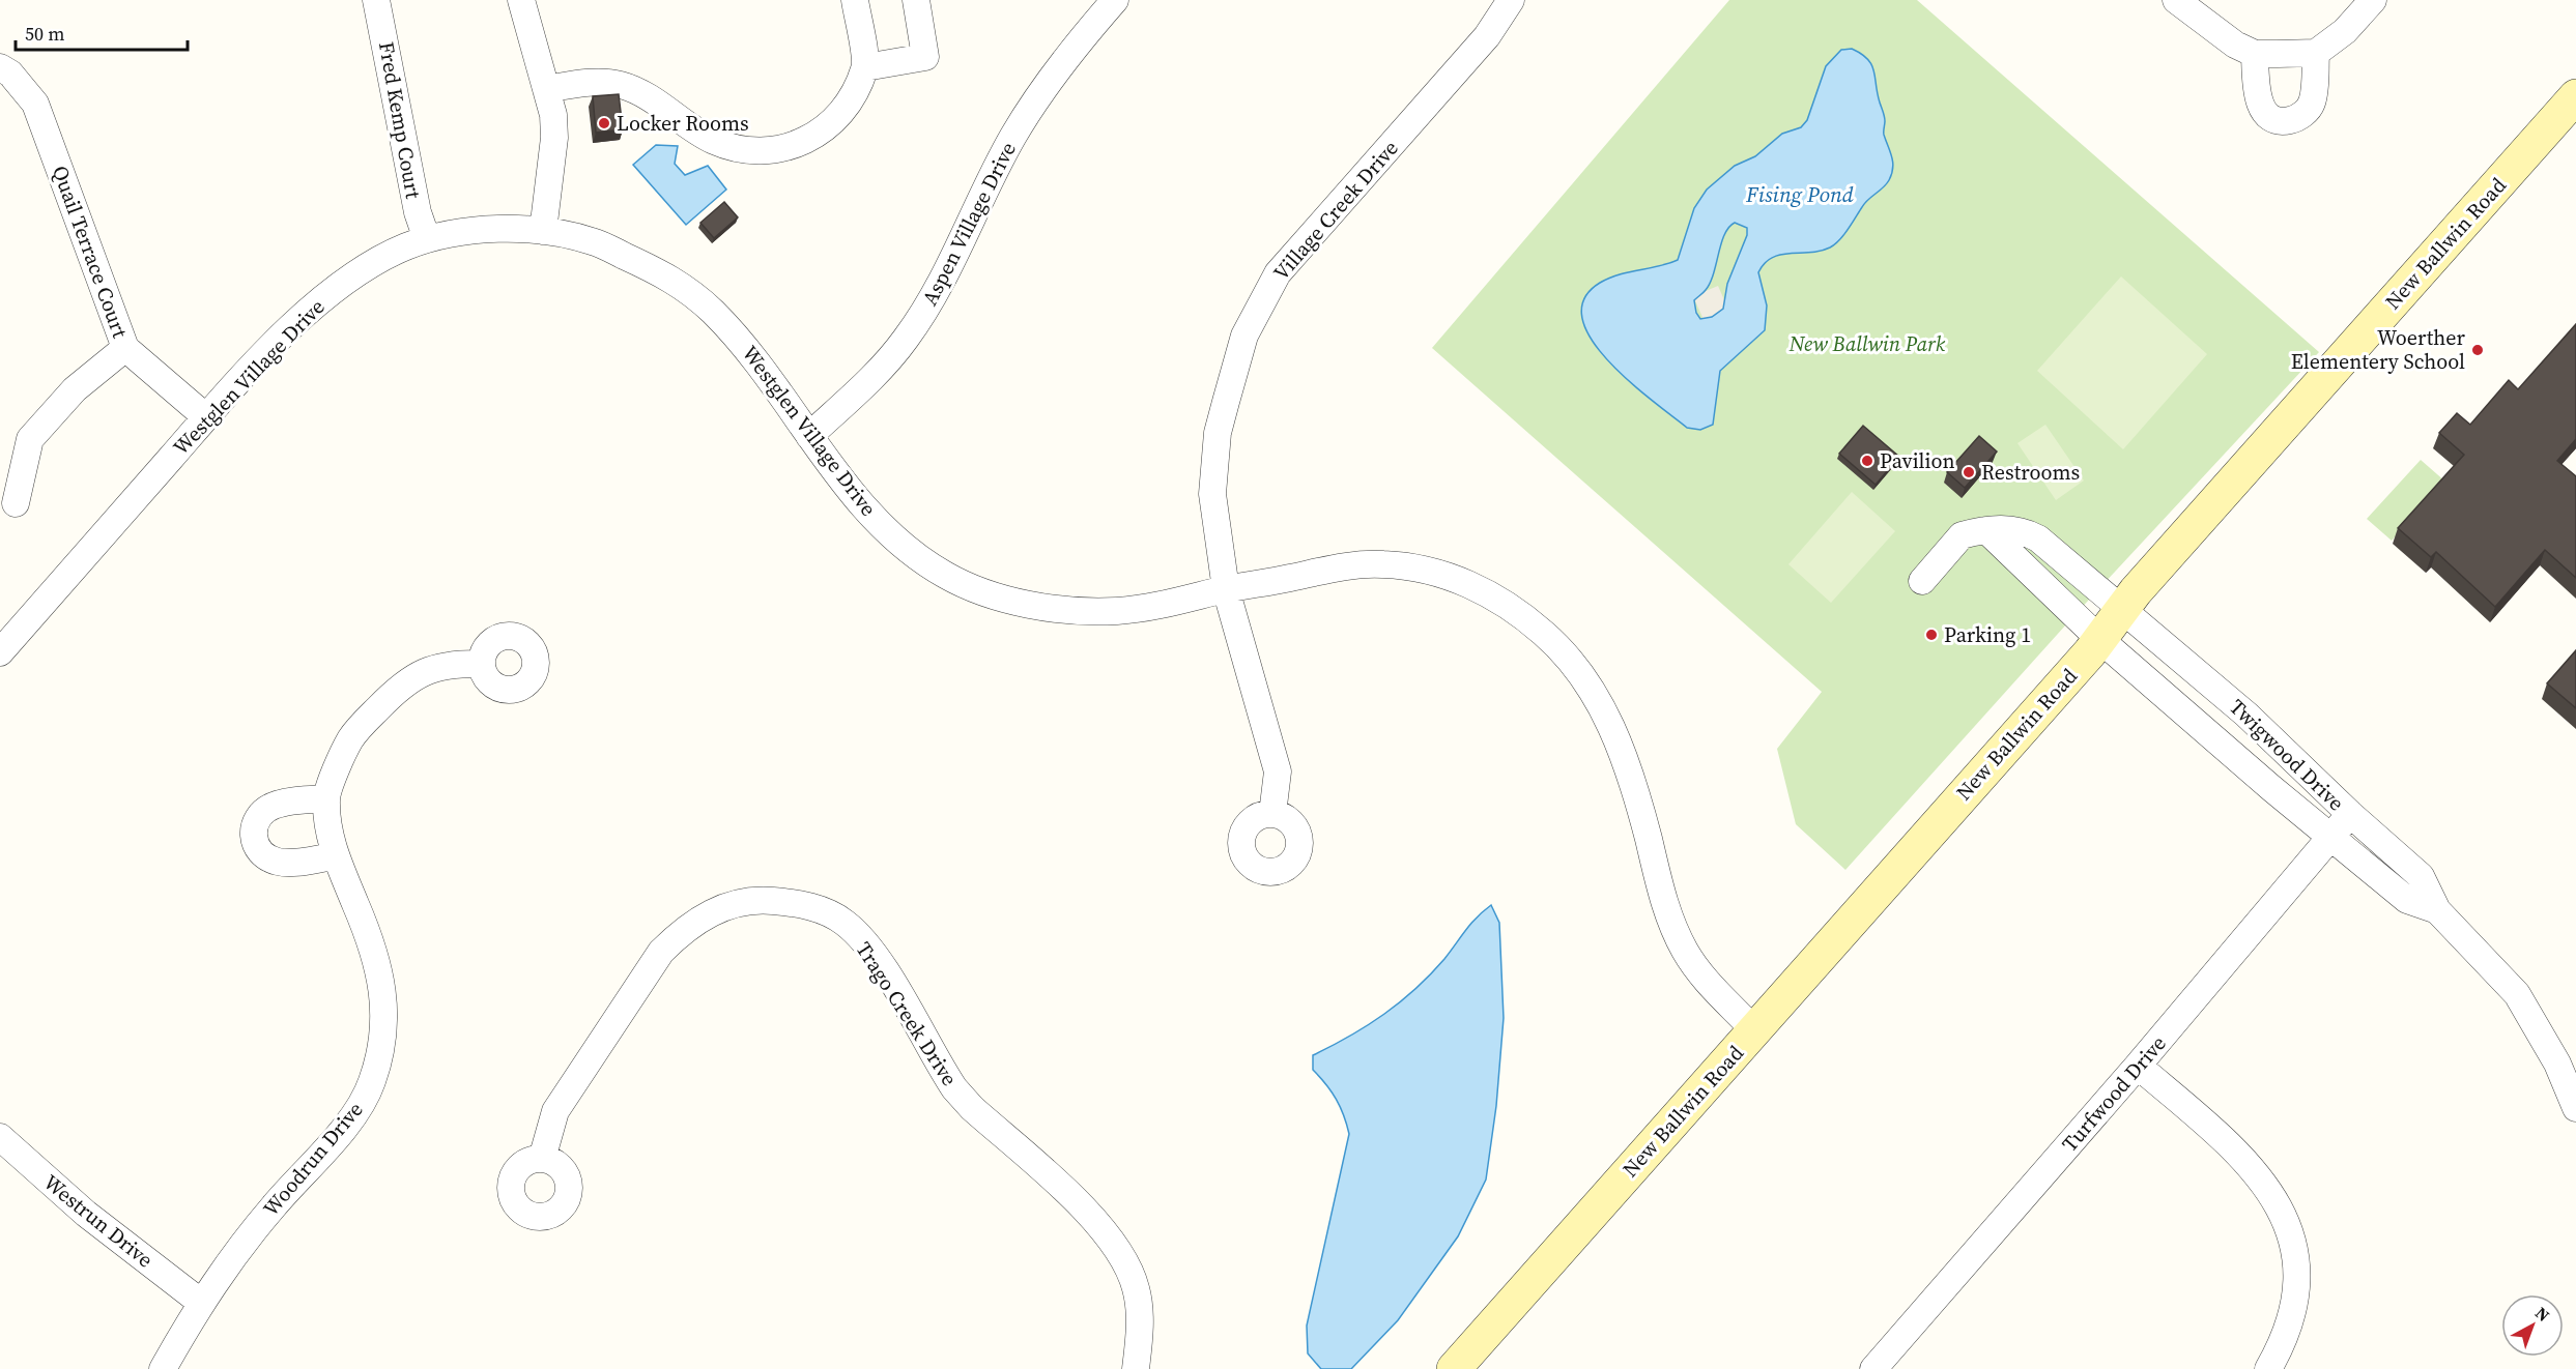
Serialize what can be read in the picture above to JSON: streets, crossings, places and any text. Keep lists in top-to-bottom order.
{
  "streets": {
    "main road": ["New Ballwin Road"],
    "street": [
      "Fred Kemp Court",
      "Village Creek Drive",
      "Aspen Village Drive",
      "Quail Terrace Court",
      "Westglen Village Drive",
      "Twigwood Drive",
      "Trago Creek Drive",
      "Turfwood Drive",
      "Woodrun Drive",
      "Westrun Drive"
    ]
  },
  "crossings": [
    ["Fred Kemp Court", "Westglen Village Drive"],
    ["Village Creek Drive", "Westglen Village Drive"],
    ["Aspen Village Drive", "Westglen Village Drive"],
    ["New Ballwin Road", "Westglen Village Drive"],
    ["New Ballwin Road", "Twigwood Drive"],
    ["Quail Terrace Court", "Westglen Village Drive"],
    ["Twigwood Drive", "Turfwood Drive"],
    ["Woodrun Drive", "Westrun Drive"]
  ],
  "water": ["Fising Pond"],
  "parks": ["New Ballwin Park"],
  "places": [
    "Locker Rooms",
    "Woerther Elementery School",
    "Pavilion",
    "Restrooms",
    "Parking 1"
  ],
  "scale_bar": "50 m",
  "north": "top right"
}
